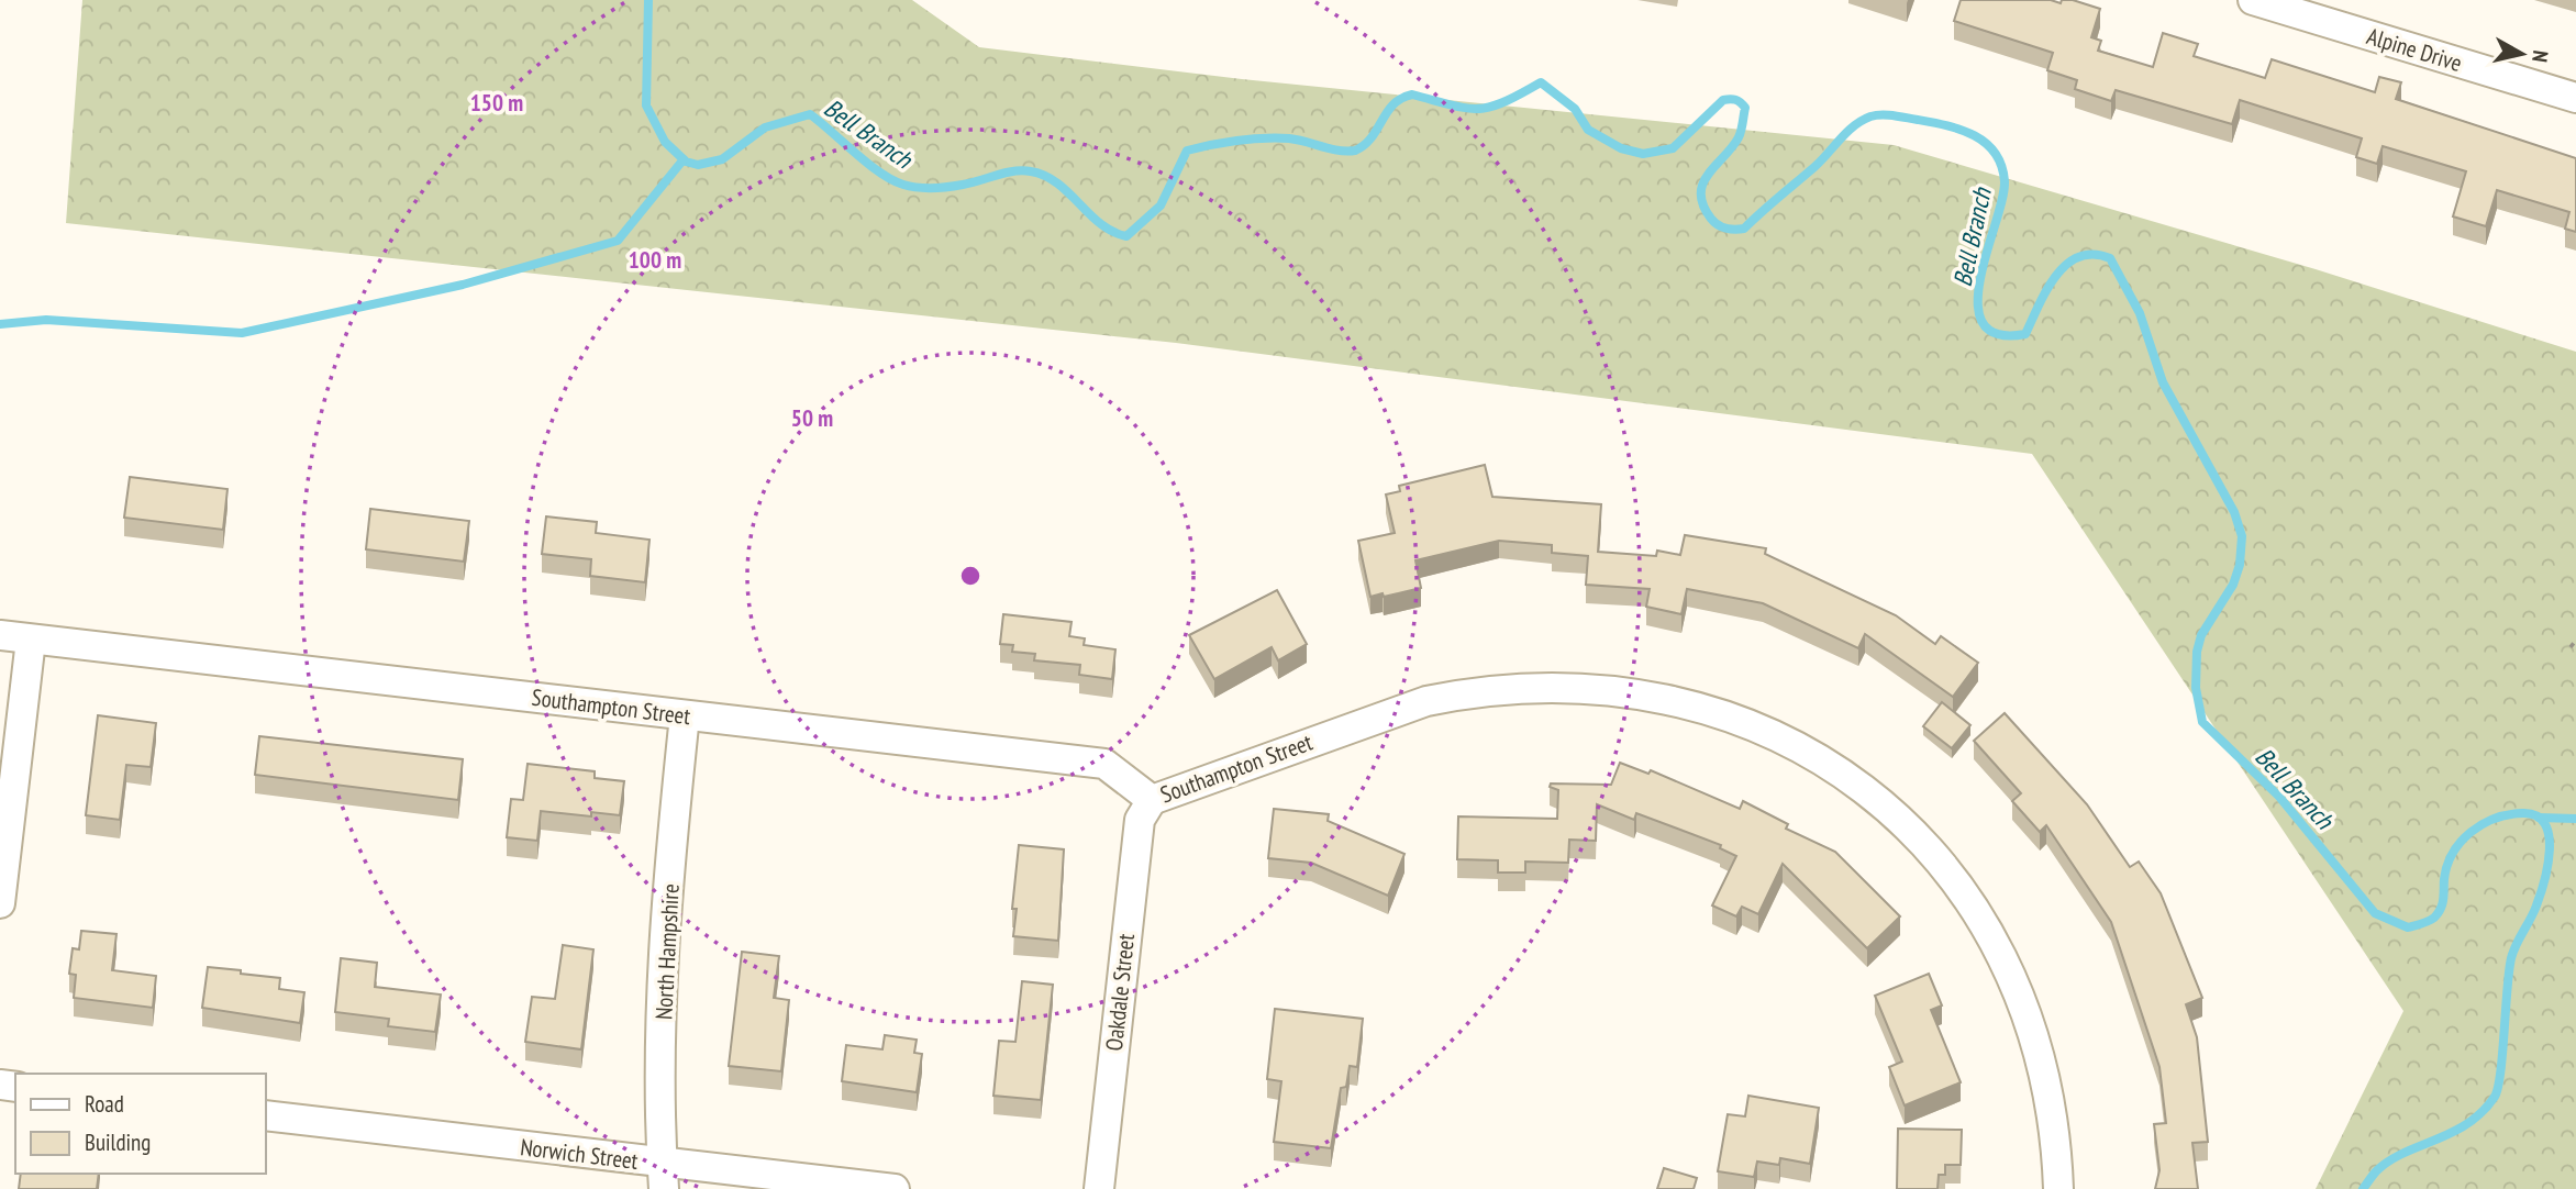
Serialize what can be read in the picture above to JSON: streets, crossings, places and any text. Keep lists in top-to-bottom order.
{
  "streets": {
    "street": [
      "Alpine Drive",
      "Southampton Street",
      "North Hampshire",
      "Oakdale Street",
      "Norwich Street"
    ]
  },
  "crossings": [
    ["Southampton Street", "North Hampshire"],
    ["Southampton Street", "Oakdale Street"],
    ["North Hampshire", "Norwich Street"]
  ],
  "water": ["Bell Branch"],
  "legend": ["Road", "Building"],
  "north": "right",
  "rings": ["150 m", "100 m", "50 m"]
}
